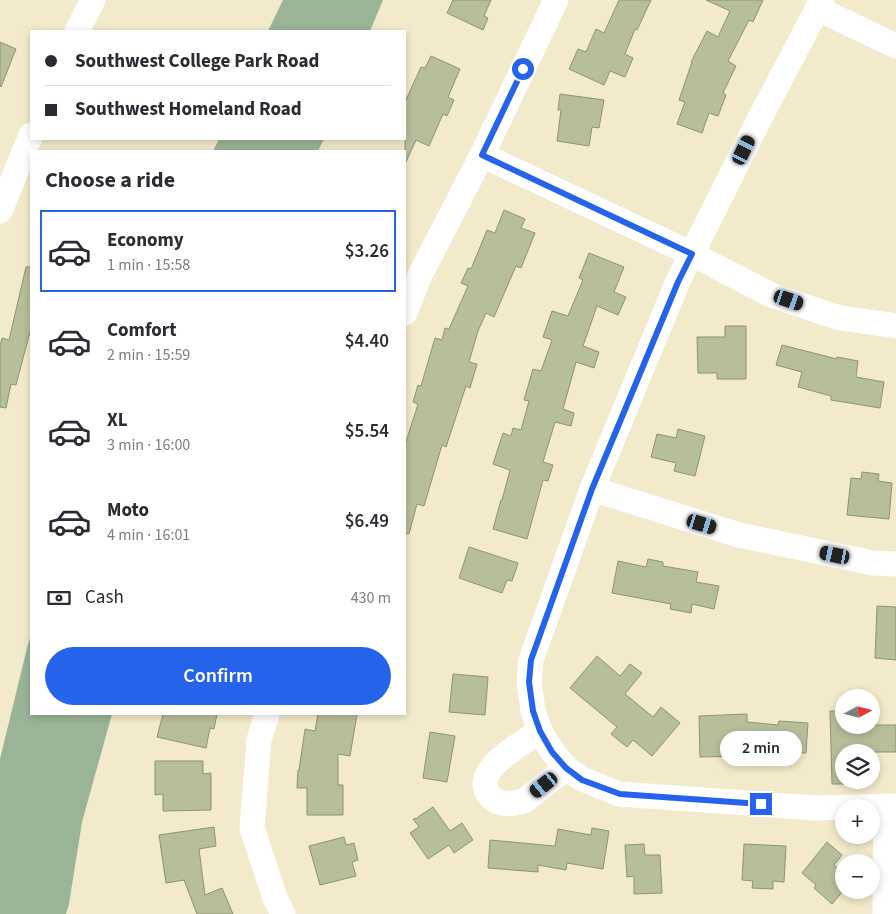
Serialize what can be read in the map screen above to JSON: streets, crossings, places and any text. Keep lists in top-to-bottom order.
{
  "north": "right",
  "page": {
    "banner": ["Southwest College Park Road", "Southwest Homeland Road"],
    "heading": "Choose a ride",
    "list": [
      {
        "name": "Economy",
        "note": "1 min · 15:58",
        "value": "$3.26"
      },
      {
        "name": "Comfort",
        "note": "2 min · 15:59",
        "value": "$4.40"
      },
      {
        "name": "XL",
        "note": "3 min · 16:00",
        "value": "$5.54"
      },
      {
        "name": "Moto",
        "note": "4 min · 16:01",
        "value": "$6.49"
      }
    ],
    "pay": ["Cash", "430 m"],
    "buttons": "Confirm",
    "map_buttons": ["+", "−"],
    "bubble": "2 min"
  }
}
